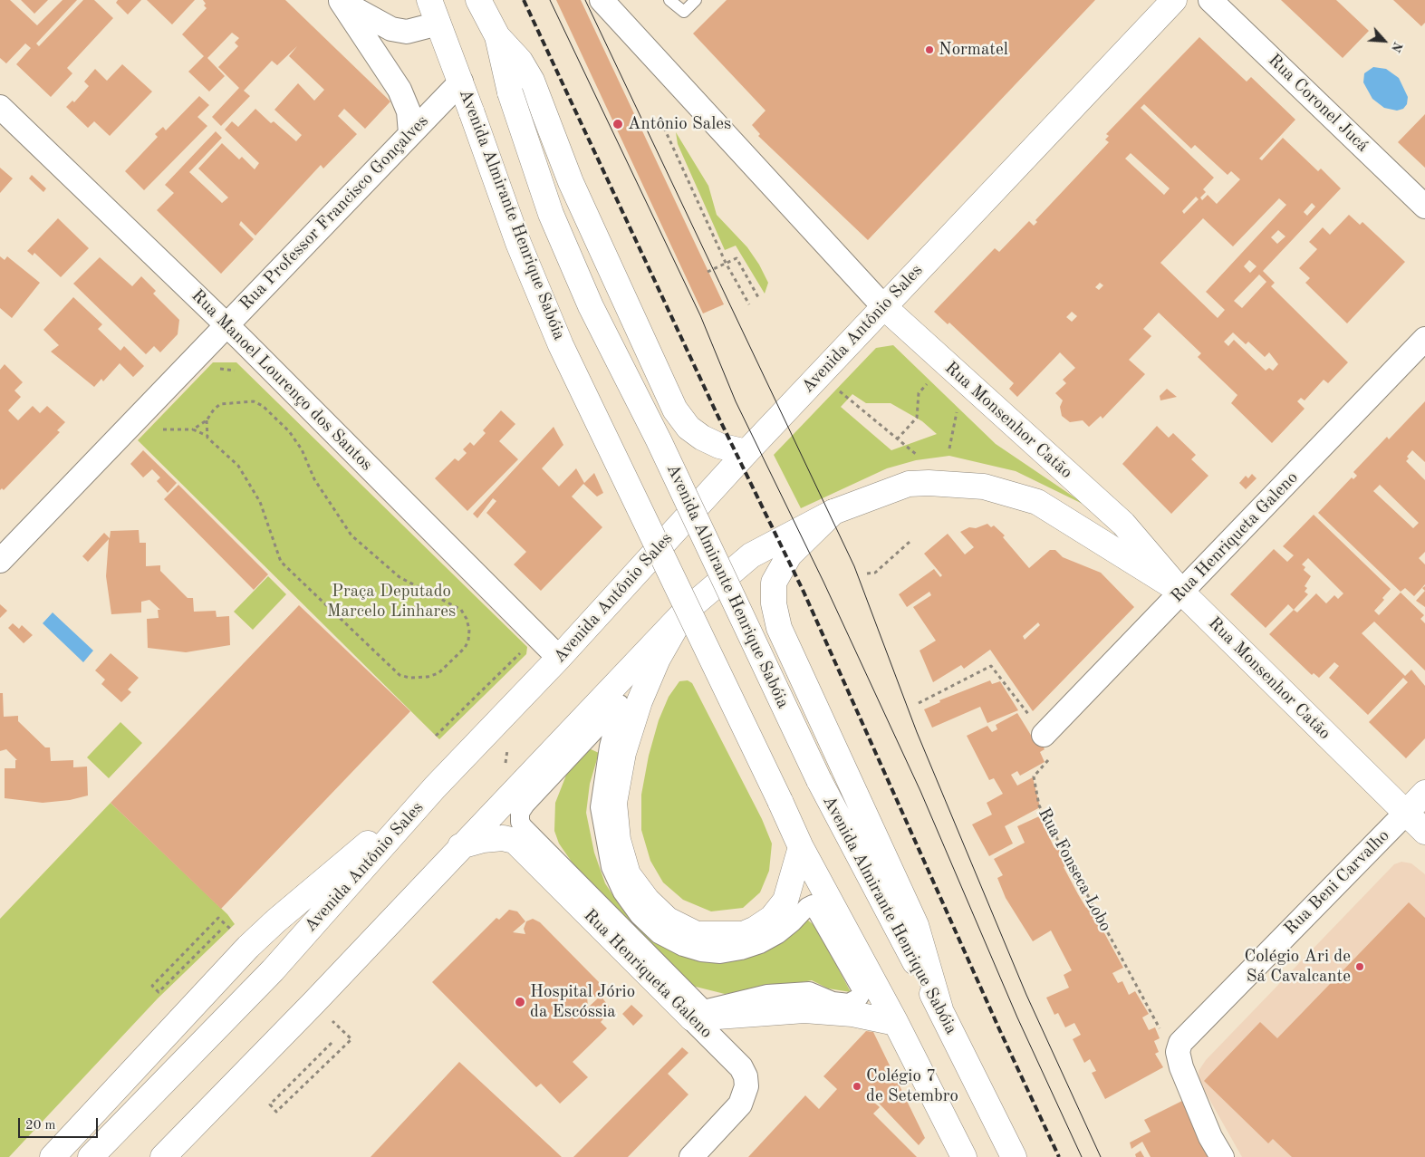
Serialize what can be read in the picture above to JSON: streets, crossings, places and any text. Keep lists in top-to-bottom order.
{
  "streets": {
    "main road": [
      "Avenida Almirante Henrique Sabóia",
      "Avenida Antônio Sales",
      "Rua Monsenhor Catão",
      "Rua Henriqueta Galeno",
      "Rua Beni Carvalho"
    ],
    "street": ["Rua Coronel Jucá", "Rua Professor Francisco Gonçalves", "Rua Manoel Lourenço dos Santos"],
    "path": ["Rua Fonseca Lobo"]
  },
  "crossings": [
    ["Rua Professor Francisco Gonçalves", "Avenida Almirante Henrique Sabóia"],
    ["Rua Professor Francisco Gonçalves", "Rua Manoel Lourenço dos Santos"],
    ["Avenida Antônio Sales", "Rua Manoel Lourenço dos Santos"],
    ["Avenida Antônio Sales", "Rua Monsenhor Catão"],
    ["Rua Monsenhor Catão", "Rua Henriqueta Galeno"],
    ["Rua Monsenhor Catão", "Rua Beni Carvalho"],
    ["Rua Henriqueta Galeno", "Rua Fonseca Lobo"],
    ["Rua Fonseca Lobo", "Rua Beni Carvalho"]
  ],
  "parks": ["Praça Deputado Marcelo Linhares"],
  "places": [
    "Normatel",
    "Antônio Sales",
    "Colégio Ari de Sá Cavalcante",
    "Hospital Jório da Escóssia",
    "Colégio 7 de Setembro"
  ],
  "scale_bar": "20 m",
  "north": "bottom right"
}
